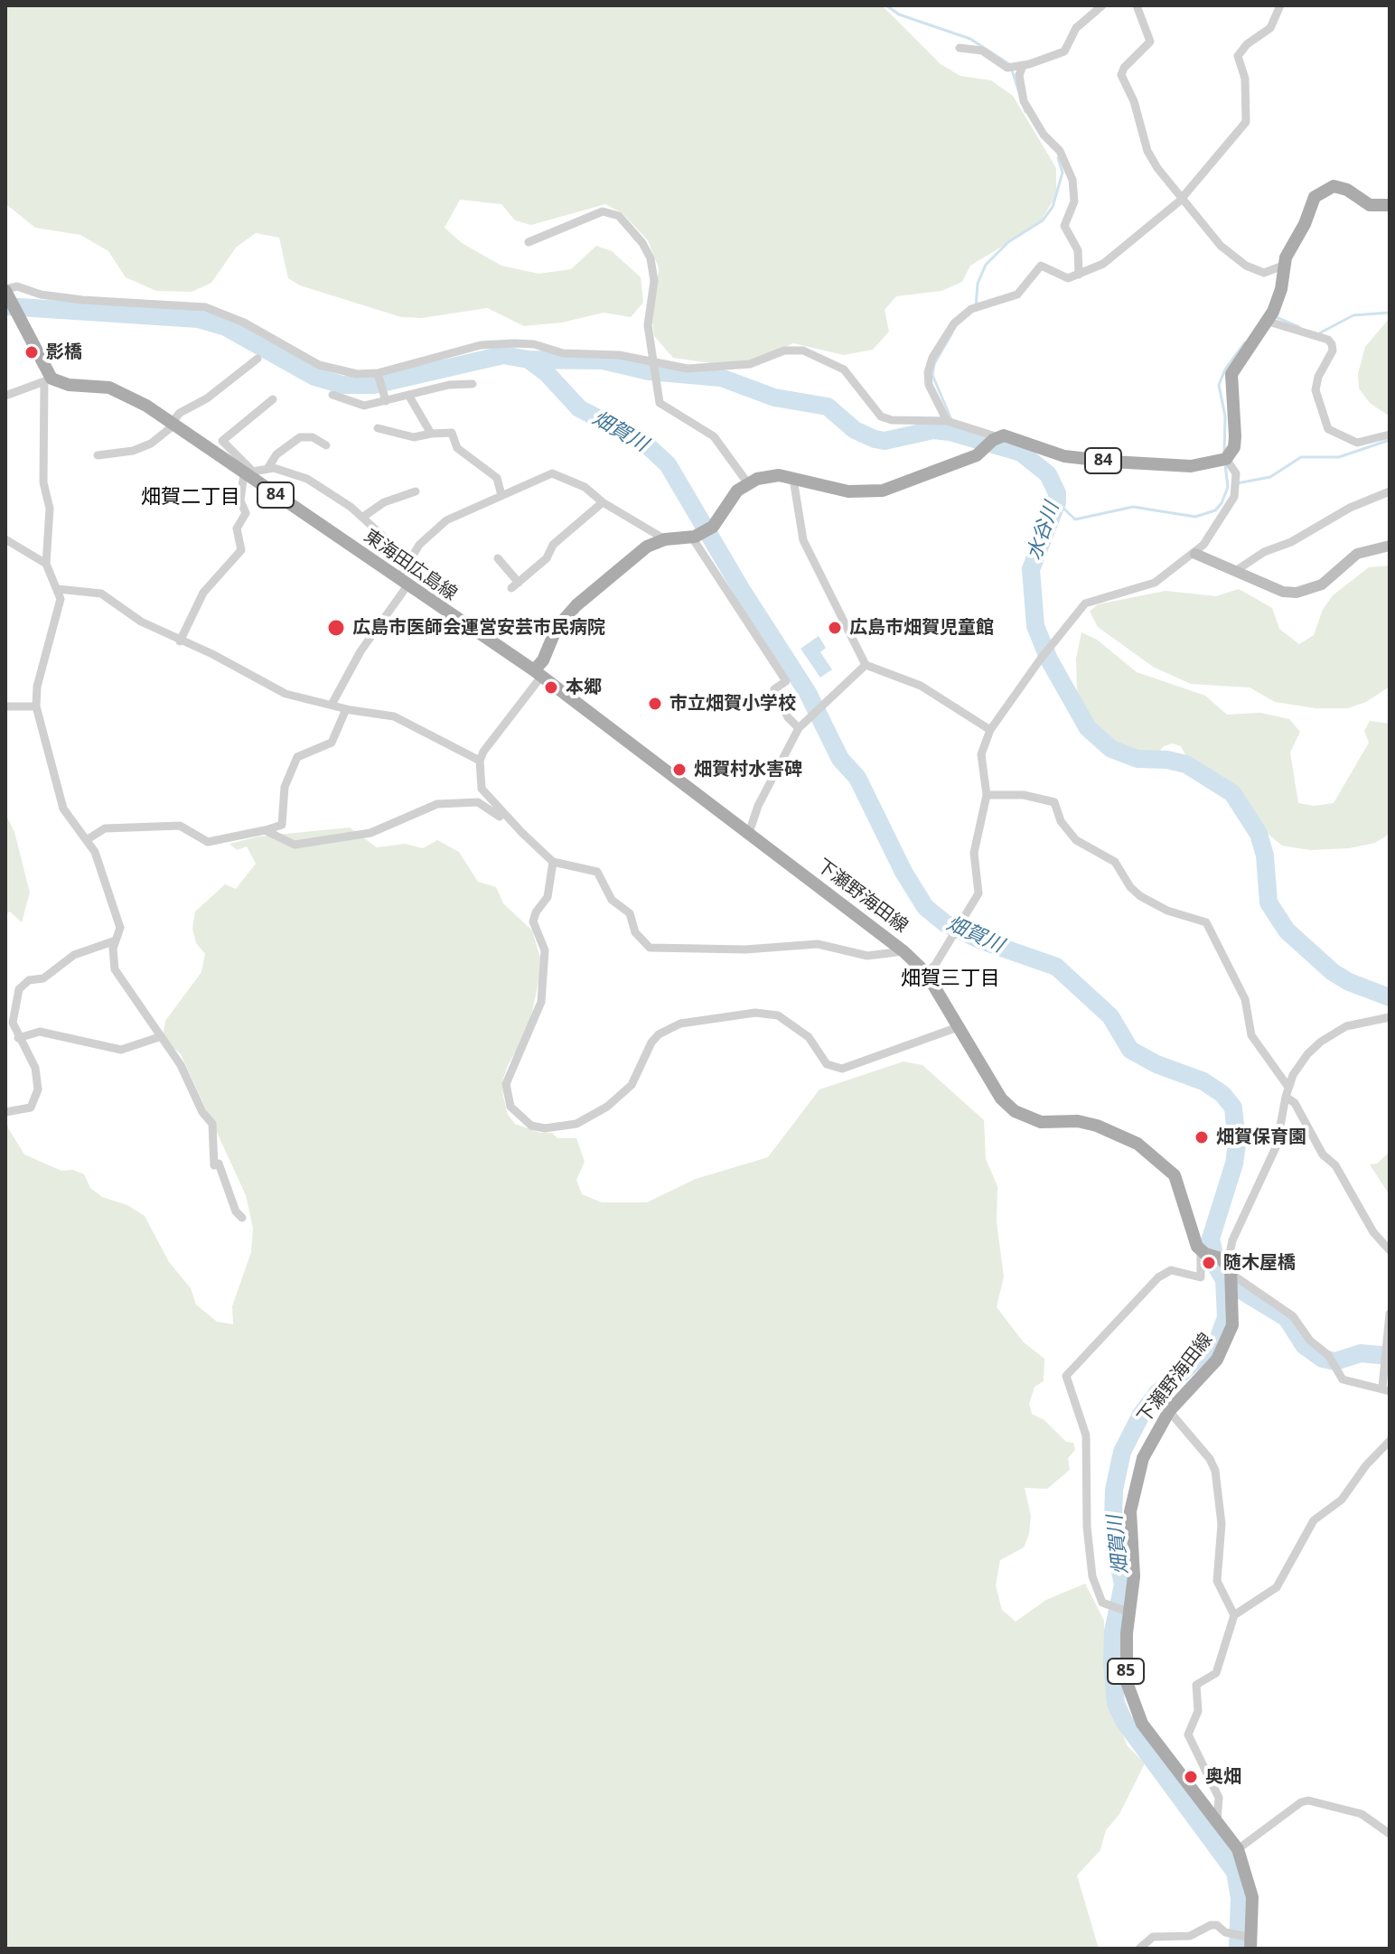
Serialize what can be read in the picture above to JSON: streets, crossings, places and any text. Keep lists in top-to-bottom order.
{
  "streets": {
    "main road": [
      "84",
      "東海田広島線",
      "下瀬野海田線",
      "85"
    ]
  },
  "crossings": [
    ["東海田広島線", "下瀬野海田線"]
  ],
  "districts": ["畑賀二丁目", "畑賀三丁目"],
  "water": ["畑賀川", "水谷川"],
  "places": [
    "影橋",
    "広島市医師会運営安芸市民病院",
    "広島市畑賀児童館",
    "本郷",
    "市立畑賀小学校",
    "畑賀村水害碑",
    "畑賀保育園",
    "随木屋橋",
    "奥畑"
  ]
}
